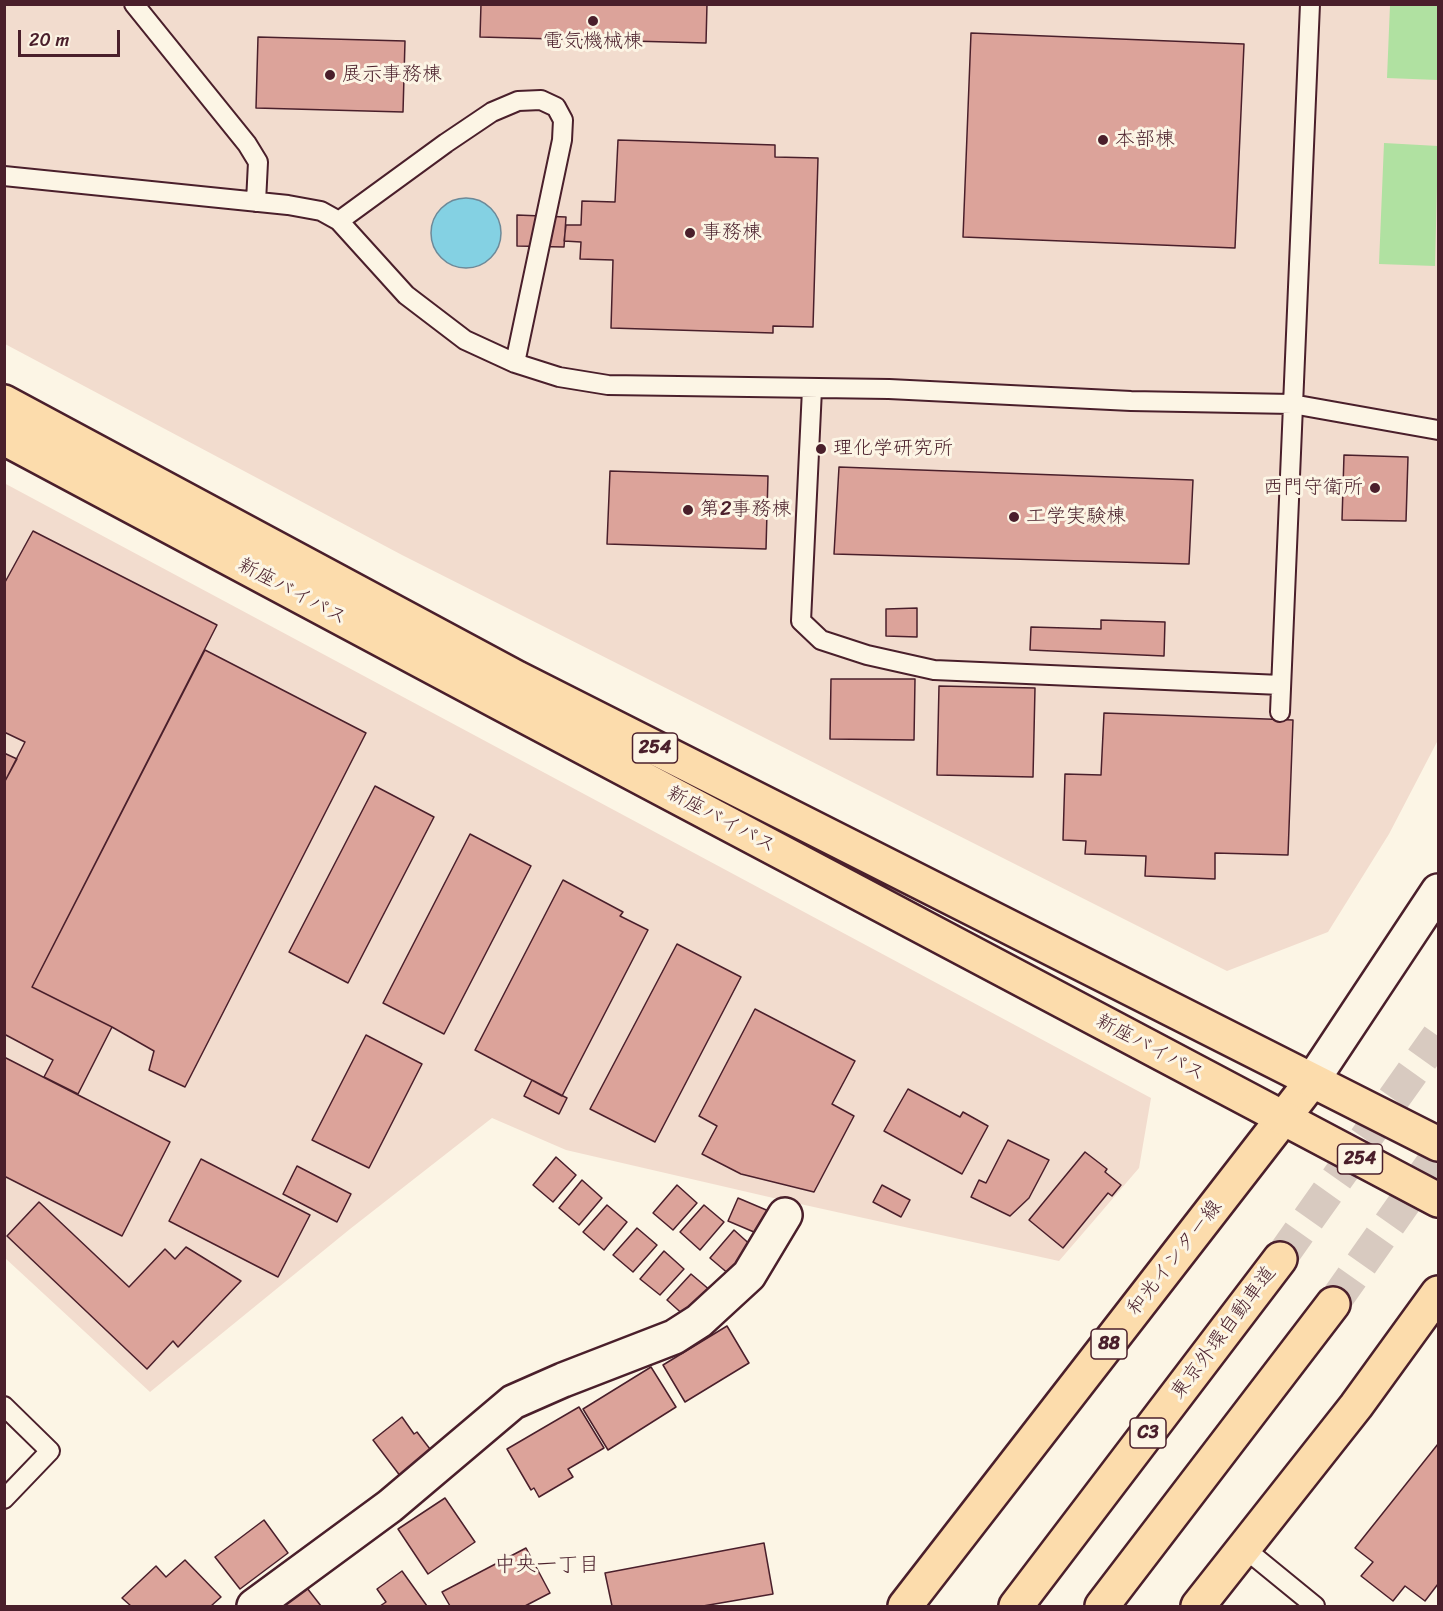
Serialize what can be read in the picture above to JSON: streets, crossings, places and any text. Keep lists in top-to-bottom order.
{
  "streets": {
    "main road": [
      "新座バイパス",
      "254",
      "和光インター線",
      "東京外環自動車道",
      "88",
      "C3"
    ]
  },
  "crossings": [
    ["新座バイパス", "和光インター線"]
  ],
  "districts": ["中央一丁目"],
  "places": [
    "電気機械棟",
    "展示事務棟",
    "本部棟",
    "事務棟",
    "理化学研究所",
    "西門守衛所",
    "第2事務棟",
    "工学実験棟"
  ],
  "scale_bar": "20 m"
}
